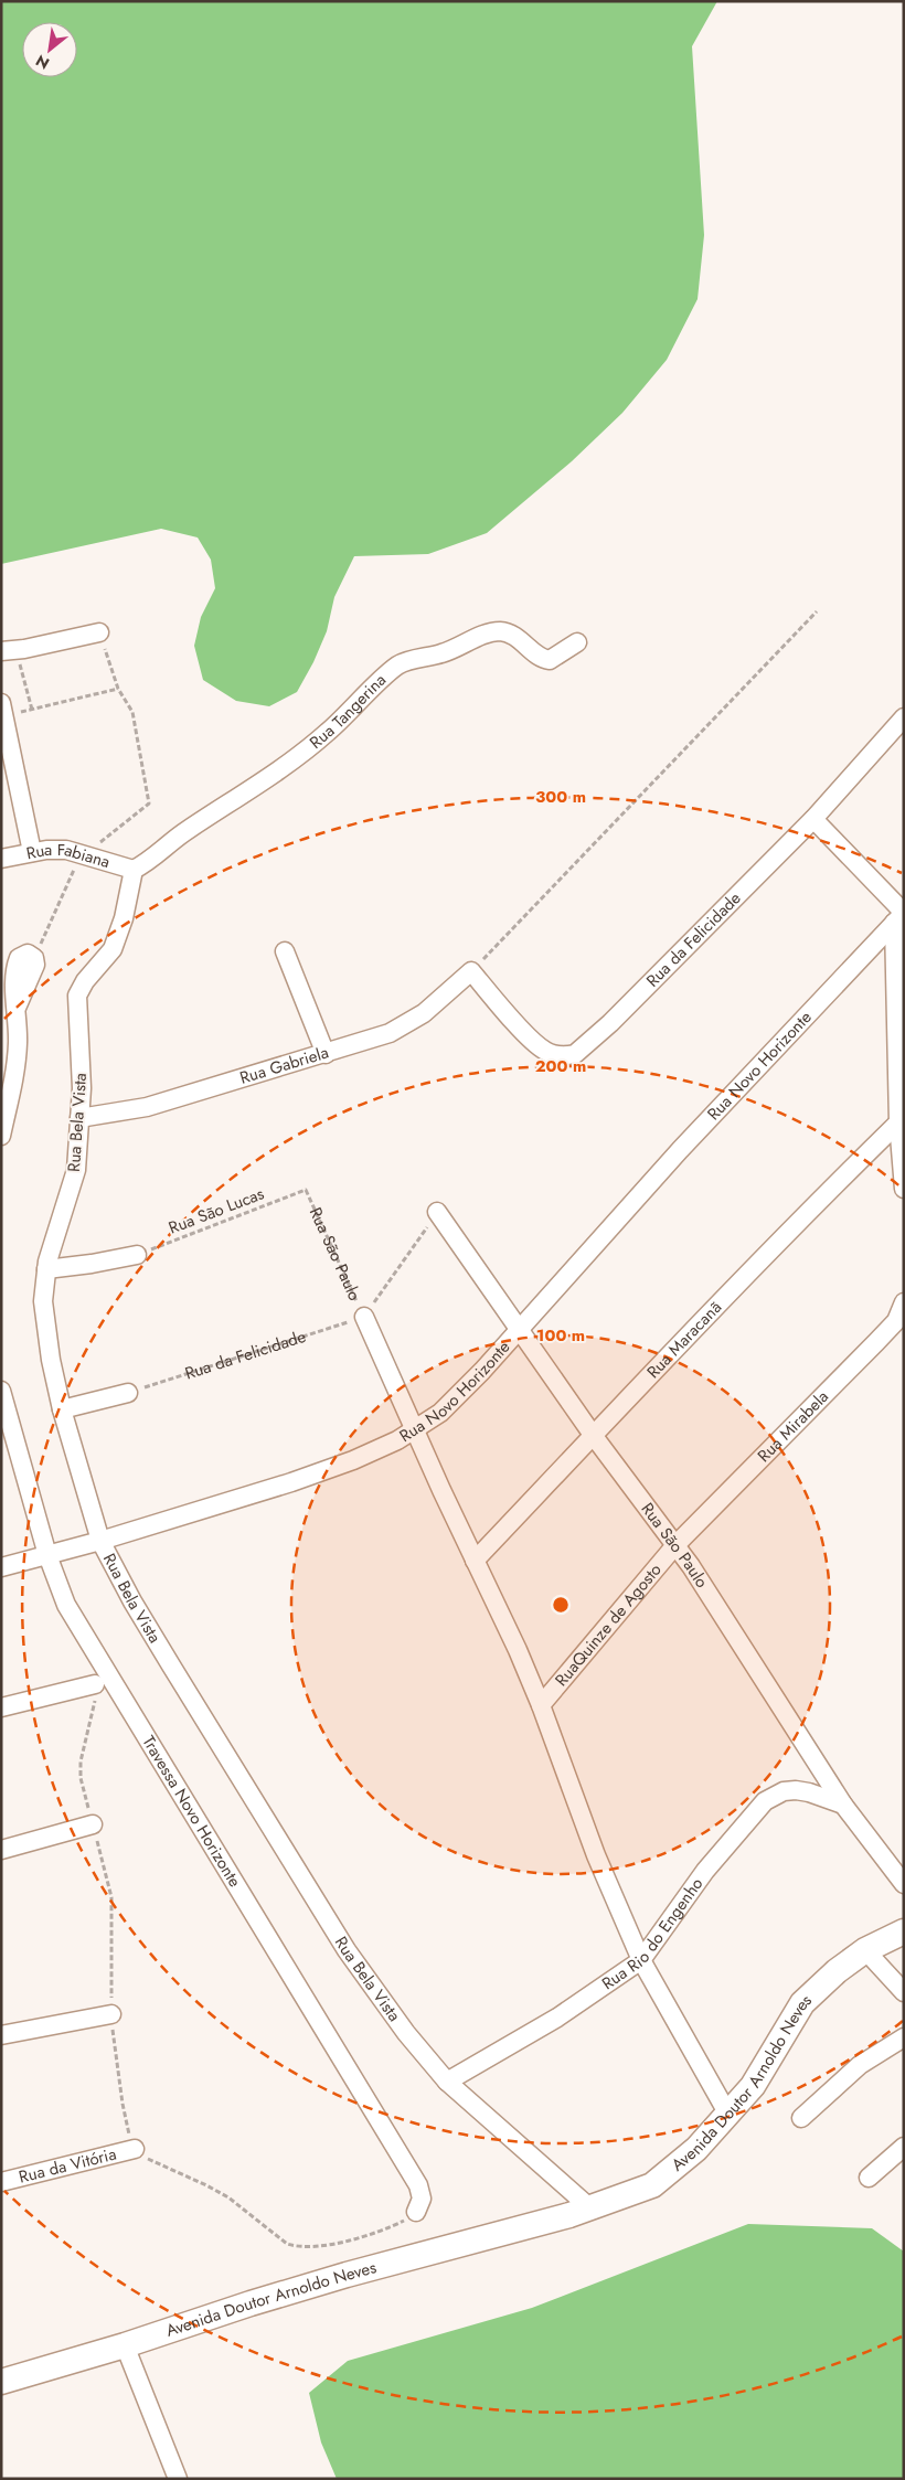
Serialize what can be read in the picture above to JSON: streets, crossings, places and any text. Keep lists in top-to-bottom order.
{
  "streets": {
    "main road": ["Avenida Doutor Arnoldo Neves"],
    "street": [
      "Rua Tangerina",
      "Rua Fabiana",
      "Rua da Felicidade",
      "Rua Gabriela",
      "Rua Novo Horizonte",
      "Rua Bela Vista",
      "Rua São Paulo",
      "Rua Maracanã",
      "Rua Mirabela",
      "RuaQuinze de Agosto",
      "Travessa Novo Horizonte",
      "Rua Rio do Engenho",
      "Rua da Vitória"
    ],
    "path": ["Rua São Lucas"]
  },
  "crossings": [
    ["Rua Tangerina", "Rua Fabiana"],
    ["Rua Tangerina", "Rua Bela Vista"],
    ["Rua Fabiana", "Rua Bela Vista"],
    ["Rua da Felicidade", "Rua Gabriela"],
    ["Rua da Felicidade", "Rua São Paulo"],
    ["Rua Gabriela", "Rua Bela Vista"],
    ["Rua Novo Horizonte", "Rua Bela Vista"],
    ["Rua Novo Horizonte", "Rua São Paulo"],
    ["Rua Novo Horizonte", "Travessa Novo Horizonte"],
    ["Rua Bela Vista", "Rua Rio do Engenho"],
    ["Rua Bela Vista", "Avenida Doutor Arnoldo Neves"],
    ["Rua São Lucas", "Rua São Paulo"],
    ["Rua São Paulo", "Rua Maracanã"],
    ["Rua São Paulo", "Rua Mirabela"],
    ["Rua São Paulo", "RuaQuinze de Agosto"],
    ["Rua São Paulo", "Rua Rio do Engenho"],
    ["Rua Mirabela", "RuaQuinze de Agosto"]
  ],
  "north": "bottom left",
  "rings": ["300 m", "200 m", "100 m"]
}
